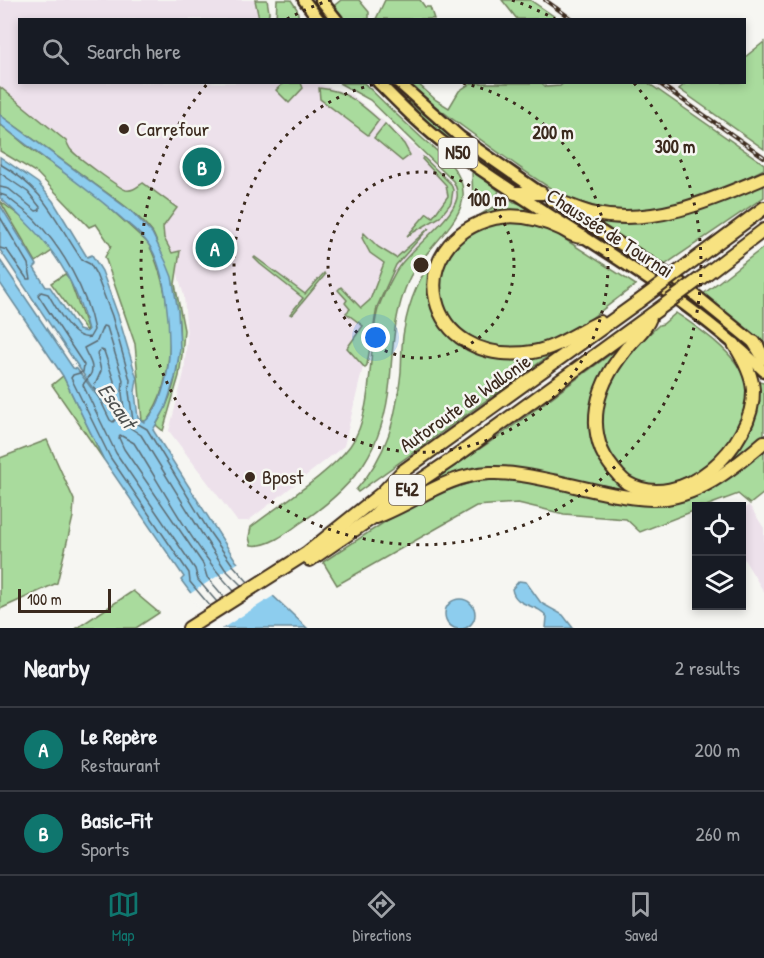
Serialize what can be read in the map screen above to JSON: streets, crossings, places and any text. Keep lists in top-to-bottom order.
{
  "streets": {
    "highway": ["Autoroute de Wallonie", "E42"],
    "main road": ["N50", "Chaussée de Tournai"]
  },
  "water": ["Escaut"],
  "places": ["Carrefour", "Bpost"],
  "scale_bar": "100 m",
  "page": {
    "search": "Search here",
    "pins": ["B", "A"],
    "scale": "100 m",
    "heading": ["Nearby", "2 results"],
    "list": [
      {
        "mark": "A",
        "name": "Le Repère",
        "note": "Restaurant",
        "value": "200 m"
      },
      {
        "mark": "B",
        "name": "Basic-Fit",
        "note": "Sports",
        "value": "260 m"
      }
    ],
    "nav": ["Map", "Directions", "Saved"]
  },
  "rings": ["200 m", "300 m", "100 m"]
}
